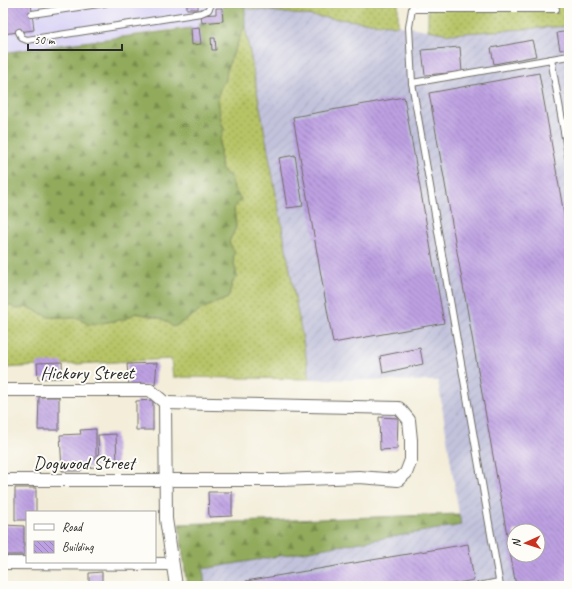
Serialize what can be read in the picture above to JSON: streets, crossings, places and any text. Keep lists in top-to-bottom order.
{
  "streets": {
    "street": ["Hickory Street", "Dogwood Street"]
  },
  "crossings": [
    ["Hickory Street", "Dogwood Street"]
  ],
  "legend": ["Road", "Building"],
  "scale_bar": "50 m",
  "north": "left"
}
